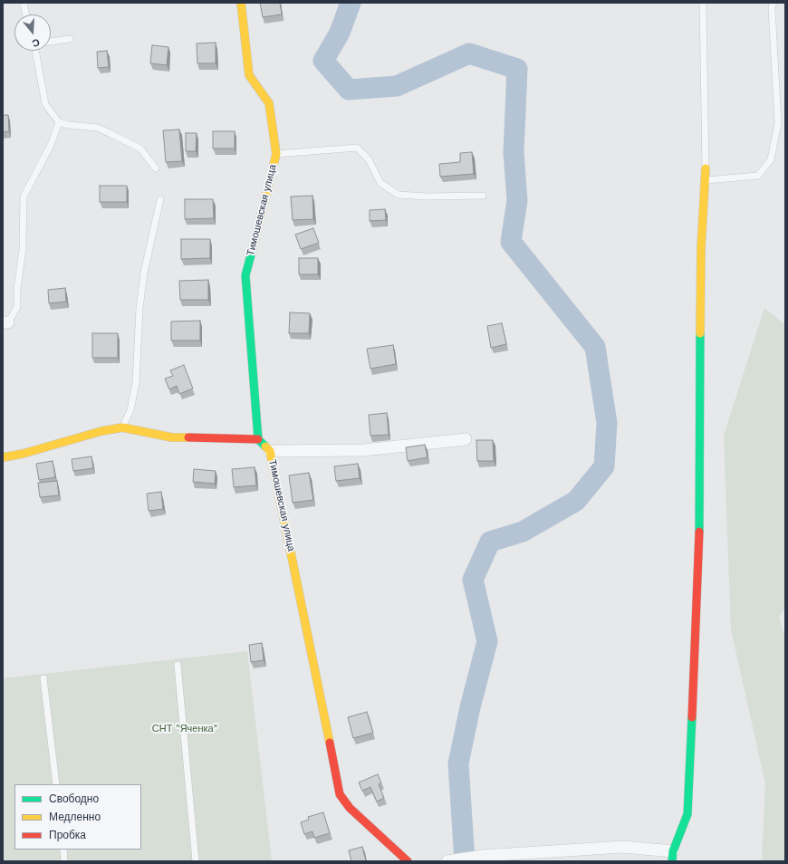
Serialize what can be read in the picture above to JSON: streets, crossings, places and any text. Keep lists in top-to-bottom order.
{
  "streets": {
    "street": ["Тимошевская улица"]
  },
  "parks": ["СНТ \"Яченка\""],
  "legend": ["Свободно", "Медленно", "Пробка"],
  "north": "bottom"
}
